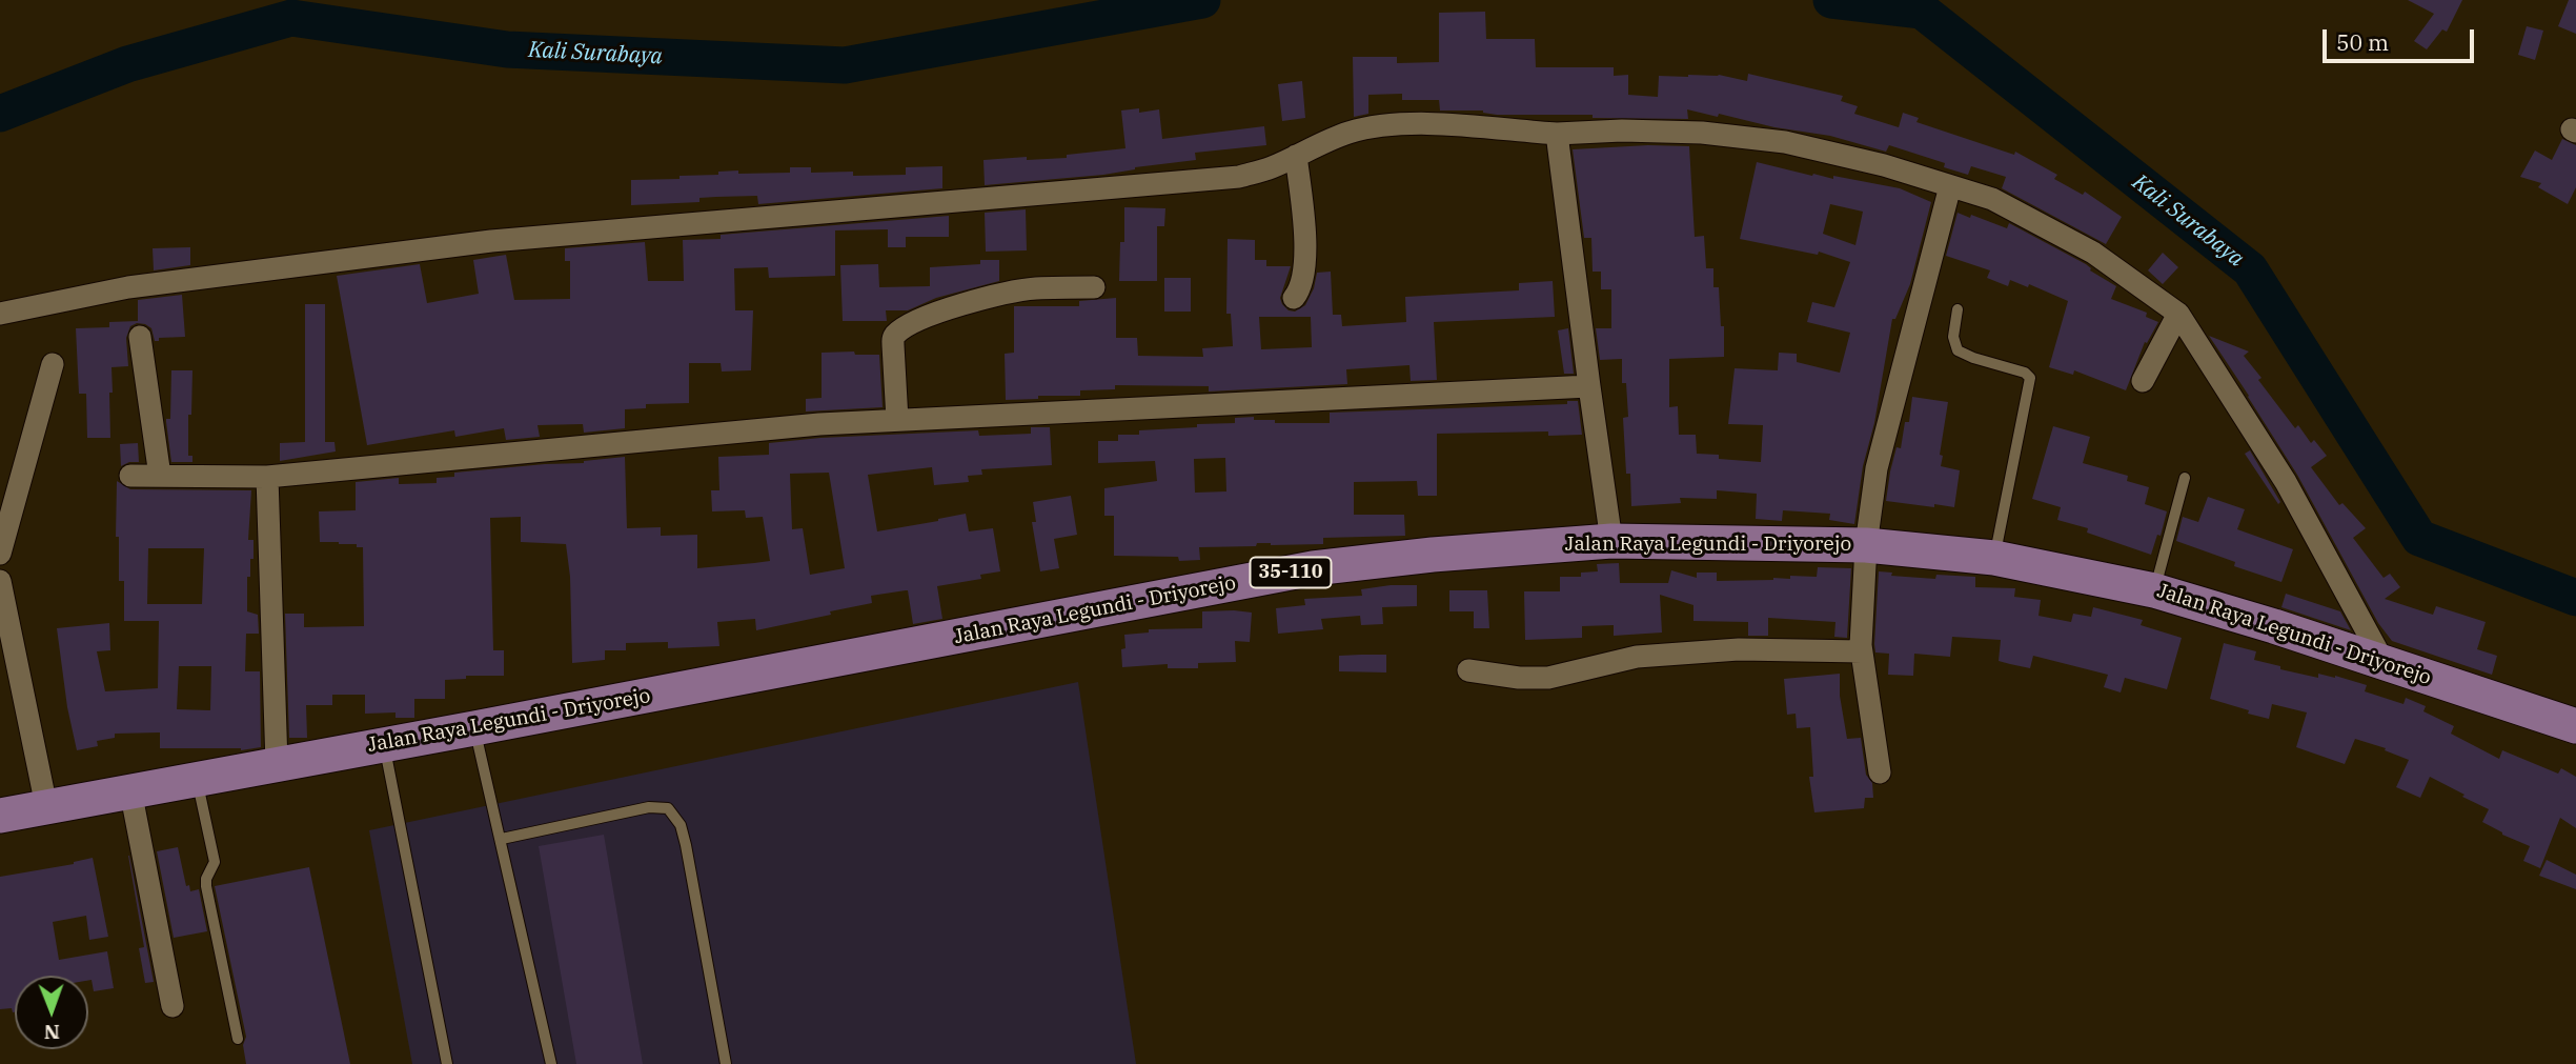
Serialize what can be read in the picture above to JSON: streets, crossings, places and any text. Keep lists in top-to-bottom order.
{
  "streets": {
    "main road": ["Jalan Raya Legundi - Driyorejo", "35-110"]
  },
  "water": ["Kali Surabaya"],
  "scale_bar": "50 m",
  "north": "bottom"
}
